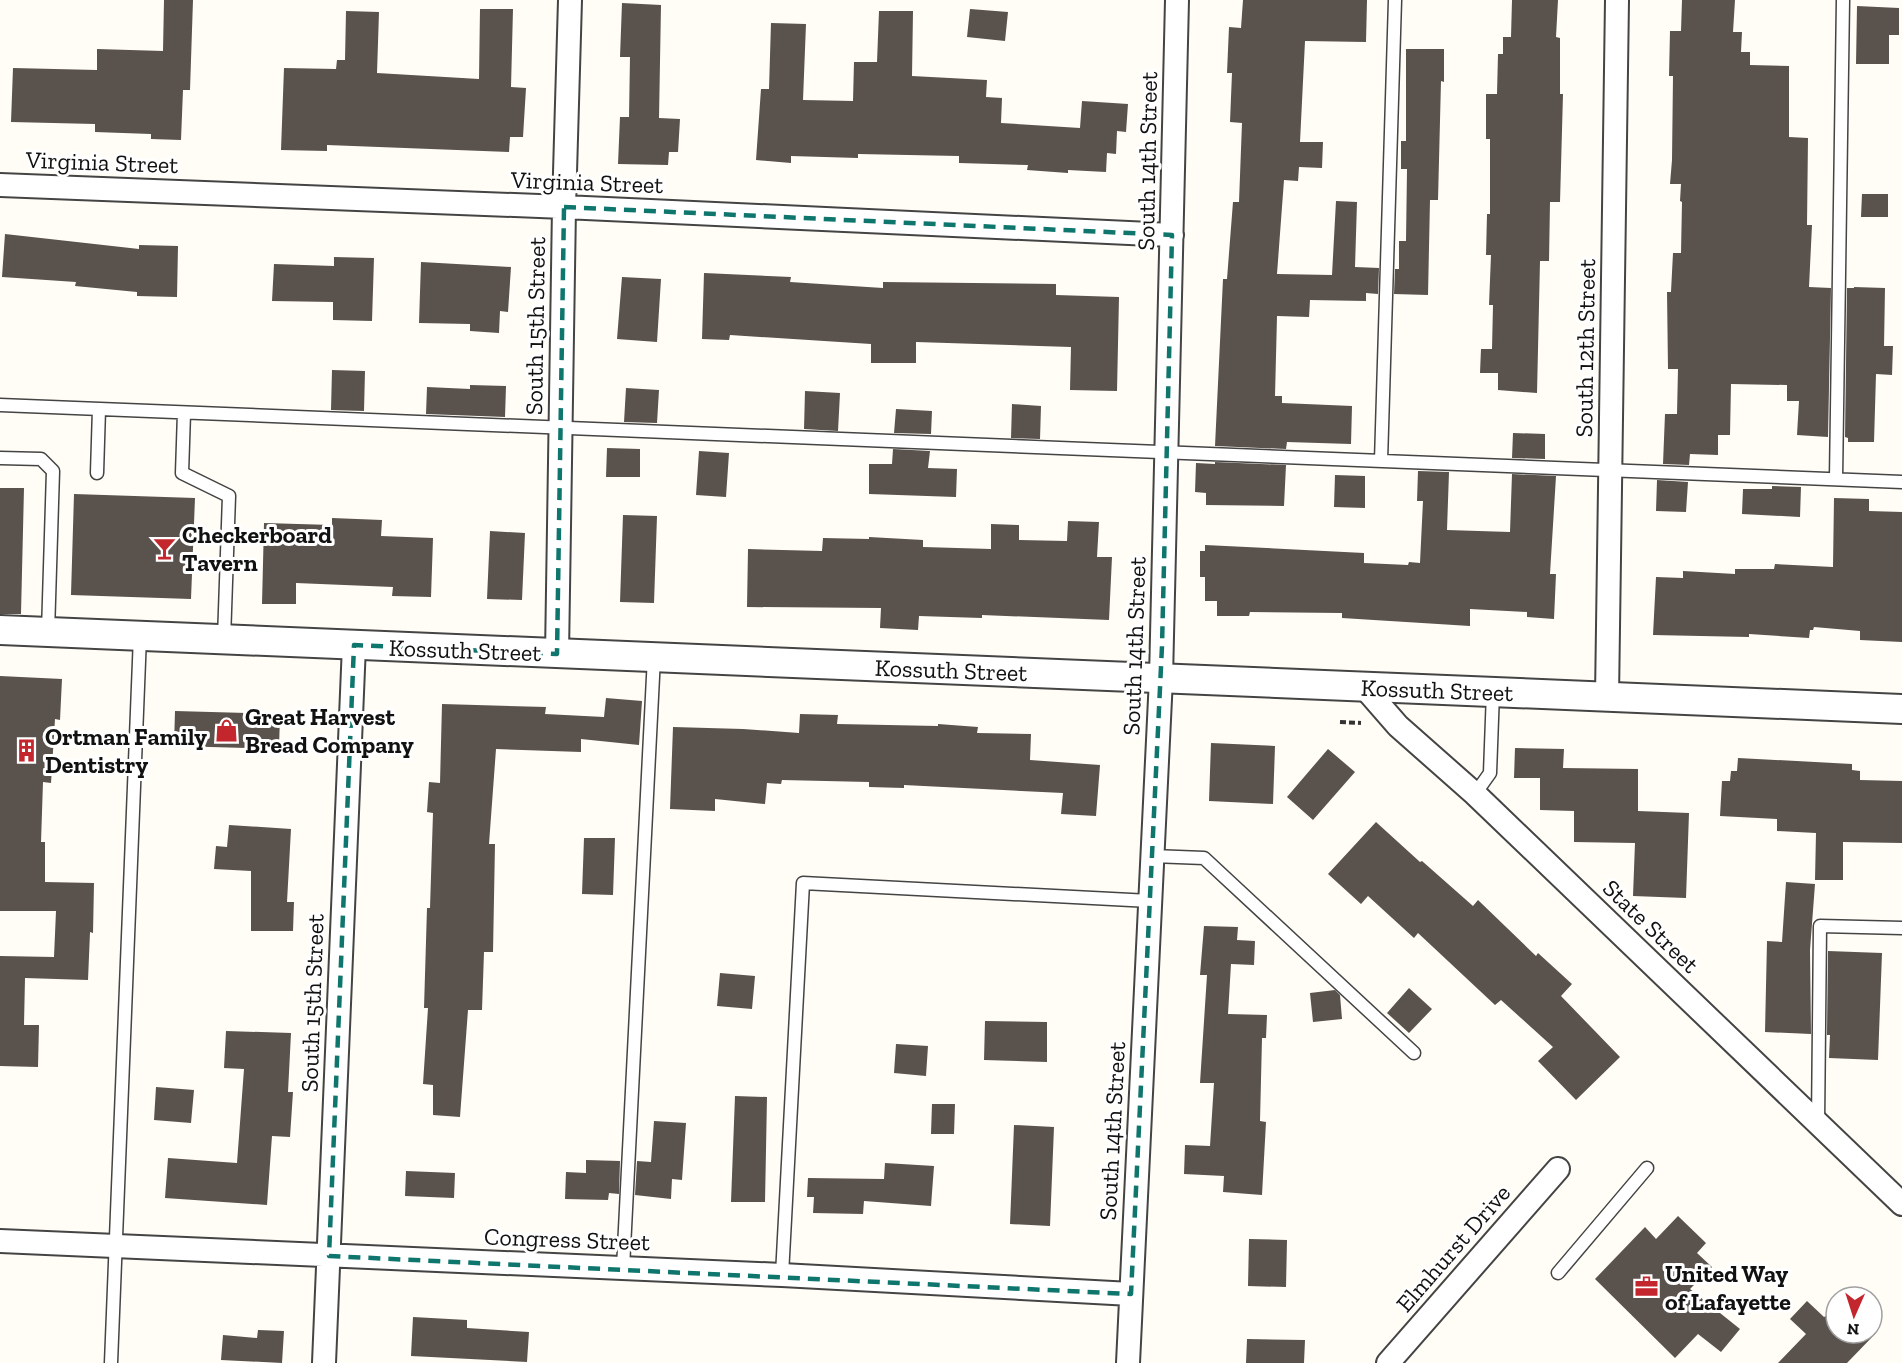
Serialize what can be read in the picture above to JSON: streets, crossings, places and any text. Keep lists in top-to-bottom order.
{
  "streets": {
    "street": [
      "South 14th Street",
      "Virginia Street",
      "South 15th Street",
      "South 12th Street",
      "Kossuth Street",
      "State Street",
      "Congress Street",
      "Elmhurst Drive"
    ]
  },
  "crossings": [
    ["South 14th Street", "Virginia Street"],
    ["South 14th Street", "Kossuth Street"],
    ["South 14th Street", "Congress Street"],
    ["Virginia Street", "South 15th Street"],
    ["South 15th Street", "Kossuth Street"],
    ["South 15th Street", "Congress Street"],
    ["South 12th Street", "Kossuth Street"],
    ["Kossuth Street", "State Street"]
  ],
  "places": {
    "bar": ["Checkerboard Tavern"],
    "shop": ["Great Harvest Bread Company"],
    "building": ["Ortman Family Dentistry"],
    "office": ["United Way of Lafayette"]
  },
  "north": "bottom"
}
